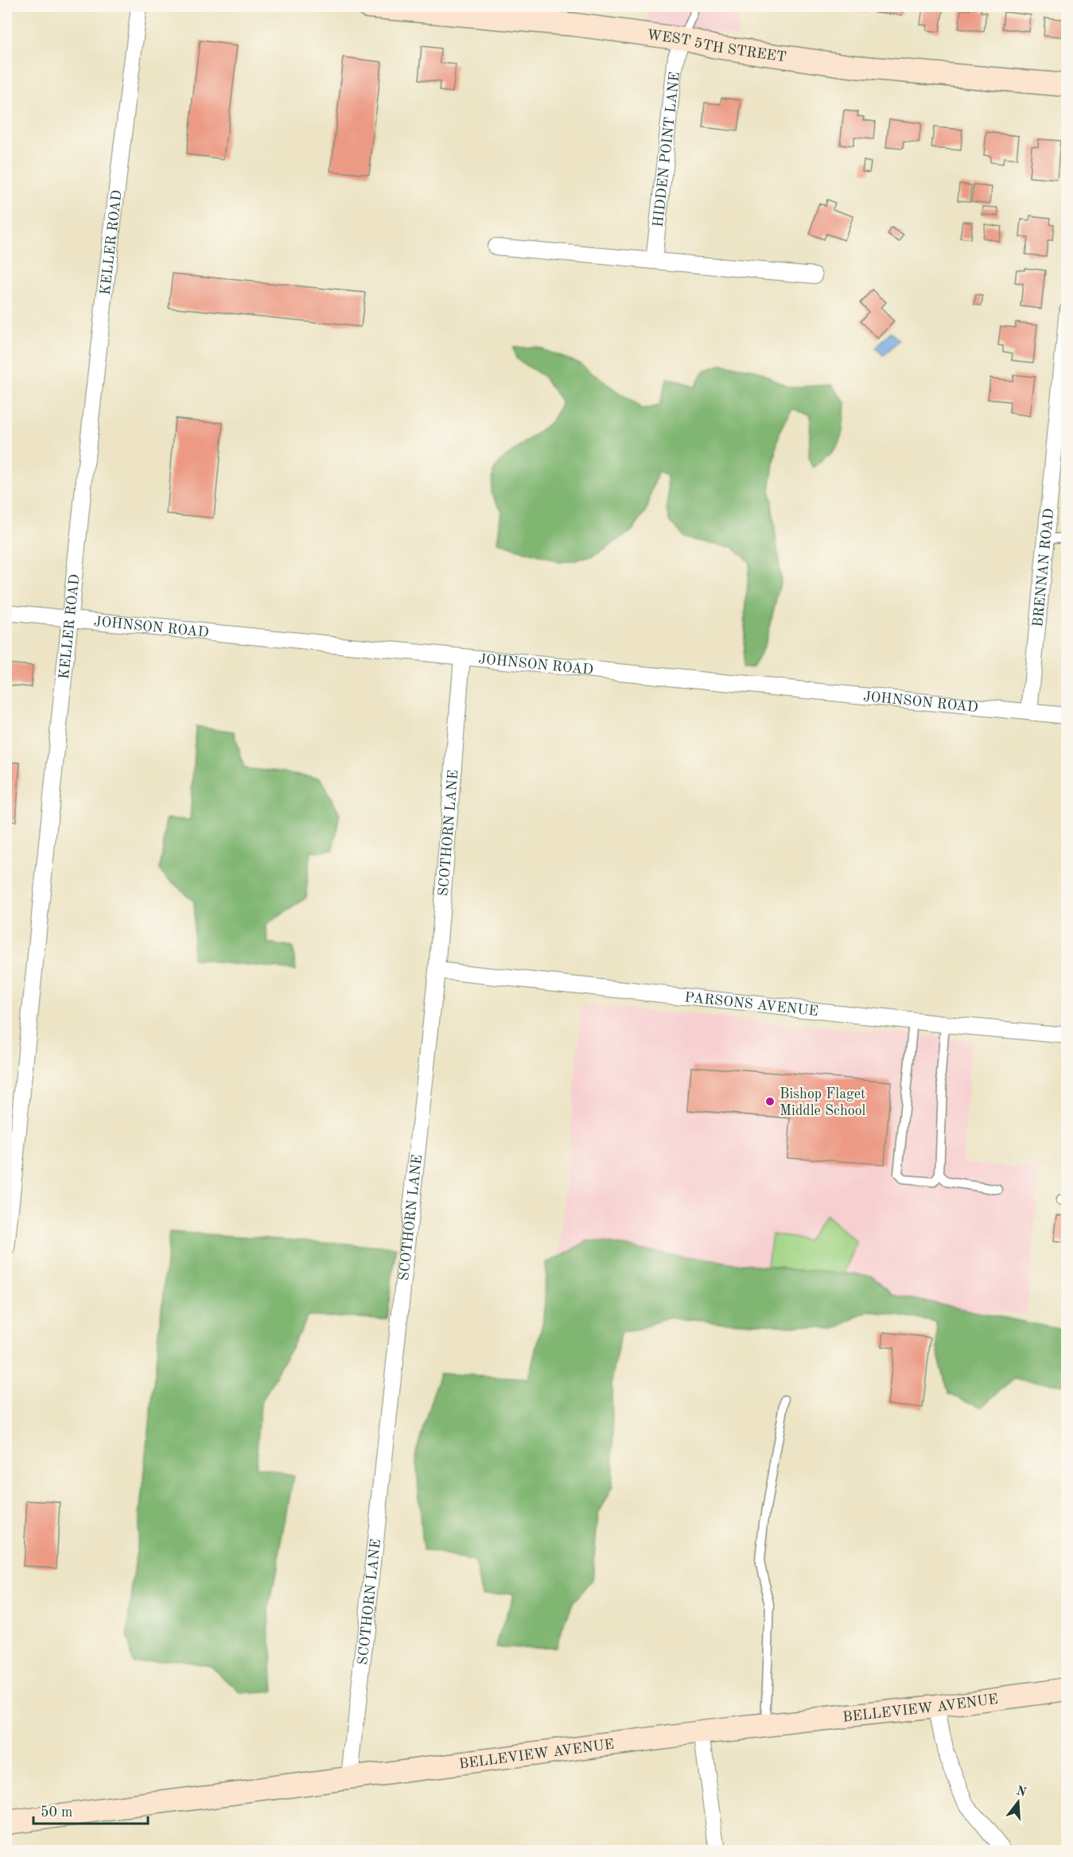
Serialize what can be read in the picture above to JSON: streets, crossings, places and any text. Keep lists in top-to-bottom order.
{
  "streets": {
    "street": [
      "WEST 5TH STREET",
      "HIDDEN POINT LANE",
      "KELLER ROAD",
      "BRENNAN ROAD",
      "JOHNSON ROAD",
      "SCOTHORN LANE",
      "PARSONS AVENUE",
      "BELLEVIEW AVENUE"
    ]
  },
  "crossings": [
    ["WEST 5TH STREET", "HIDDEN POINT LANE"],
    ["KELLER ROAD", "JOHNSON ROAD"],
    ["BRENNAN ROAD", "JOHNSON ROAD"],
    ["JOHNSON ROAD", "SCOTHORN LANE"],
    ["SCOTHORN LANE", "PARSONS AVENUE"],
    ["SCOTHORN LANE", "BELLEVIEW AVENUE"]
  ],
  "places": ["Bishop Flaget Middle School"],
  "scale_bar": "50 m",
  "north": "top"
}
